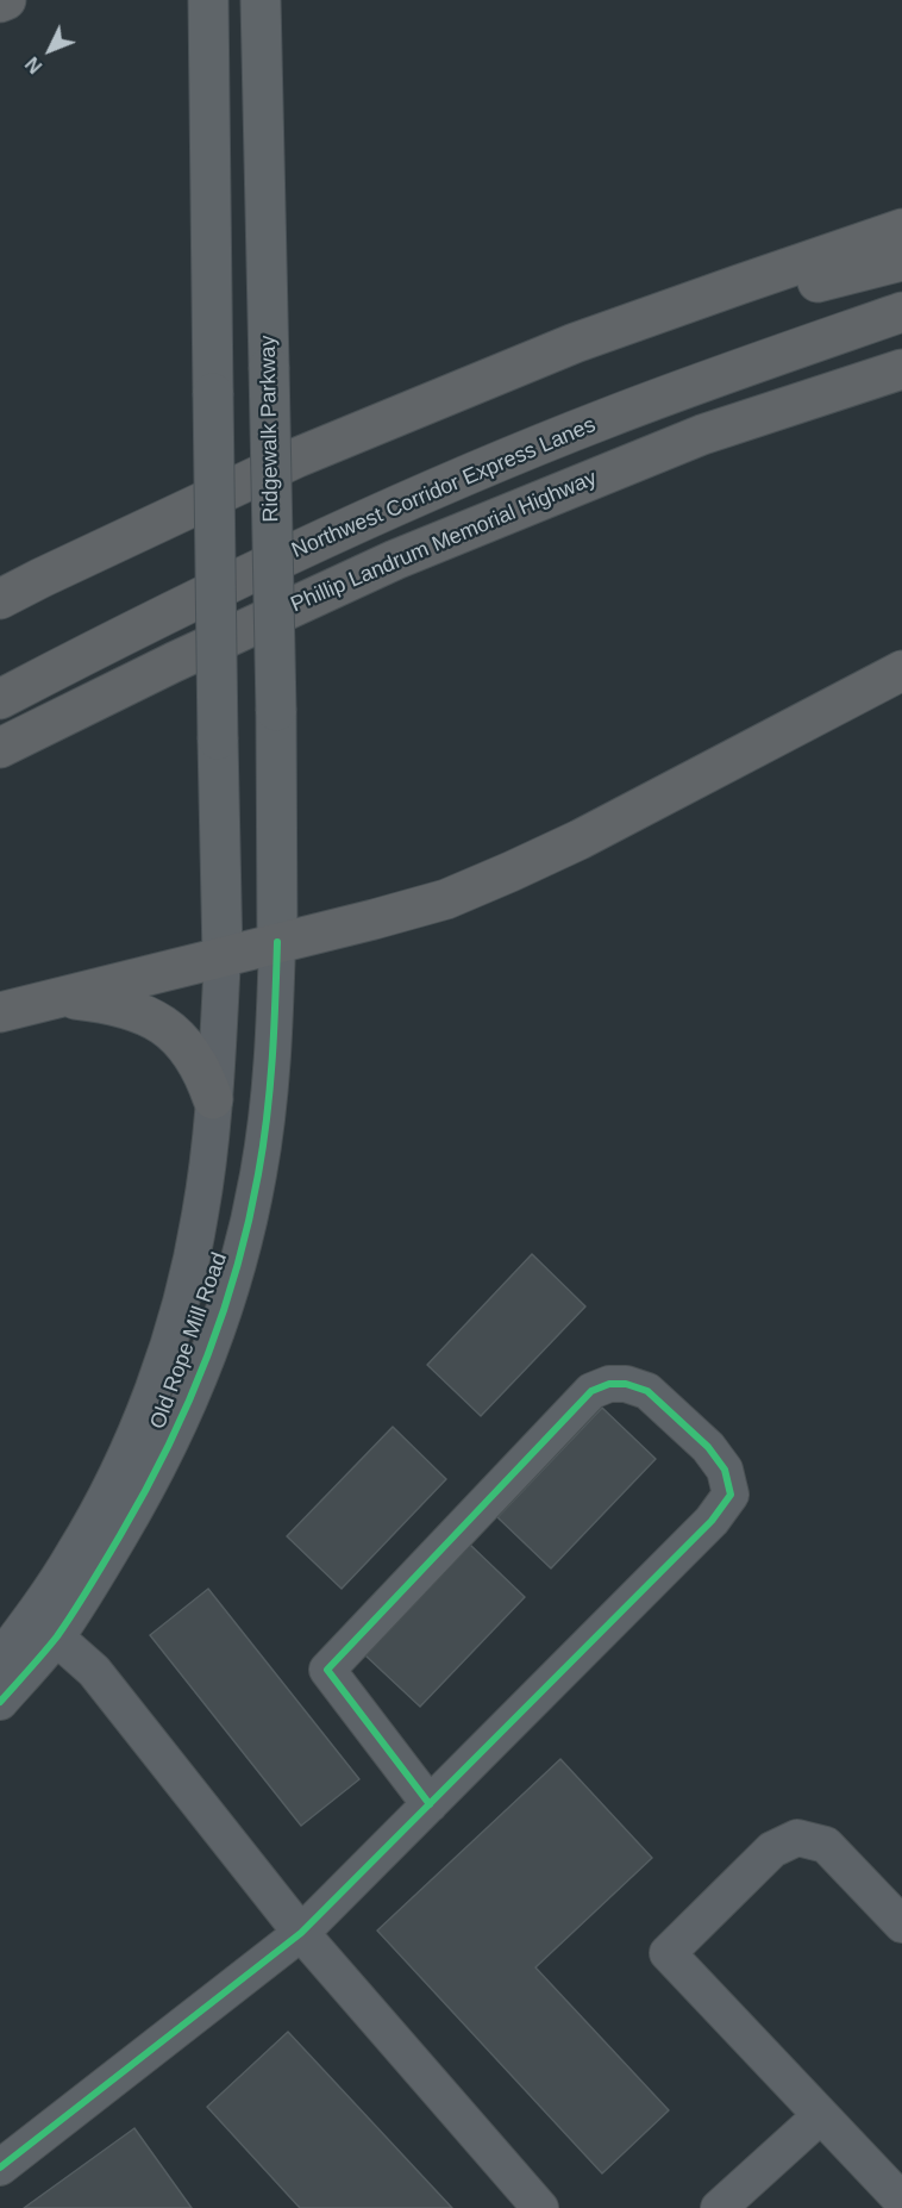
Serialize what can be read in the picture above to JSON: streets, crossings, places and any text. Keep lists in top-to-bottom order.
{
  "streets": {
    "highway": ["Northwest Corridor Express Lanes", "Phillip Landrum Memorial Highway"],
    "main road": ["Ridgewalk Parkway", "Old Rope Mill Road"]
  },
  "crossings": [
    ["Ridgewalk Parkway", "Old Rope Mill Road"]
  ],
  "north": "bottom left"
}
